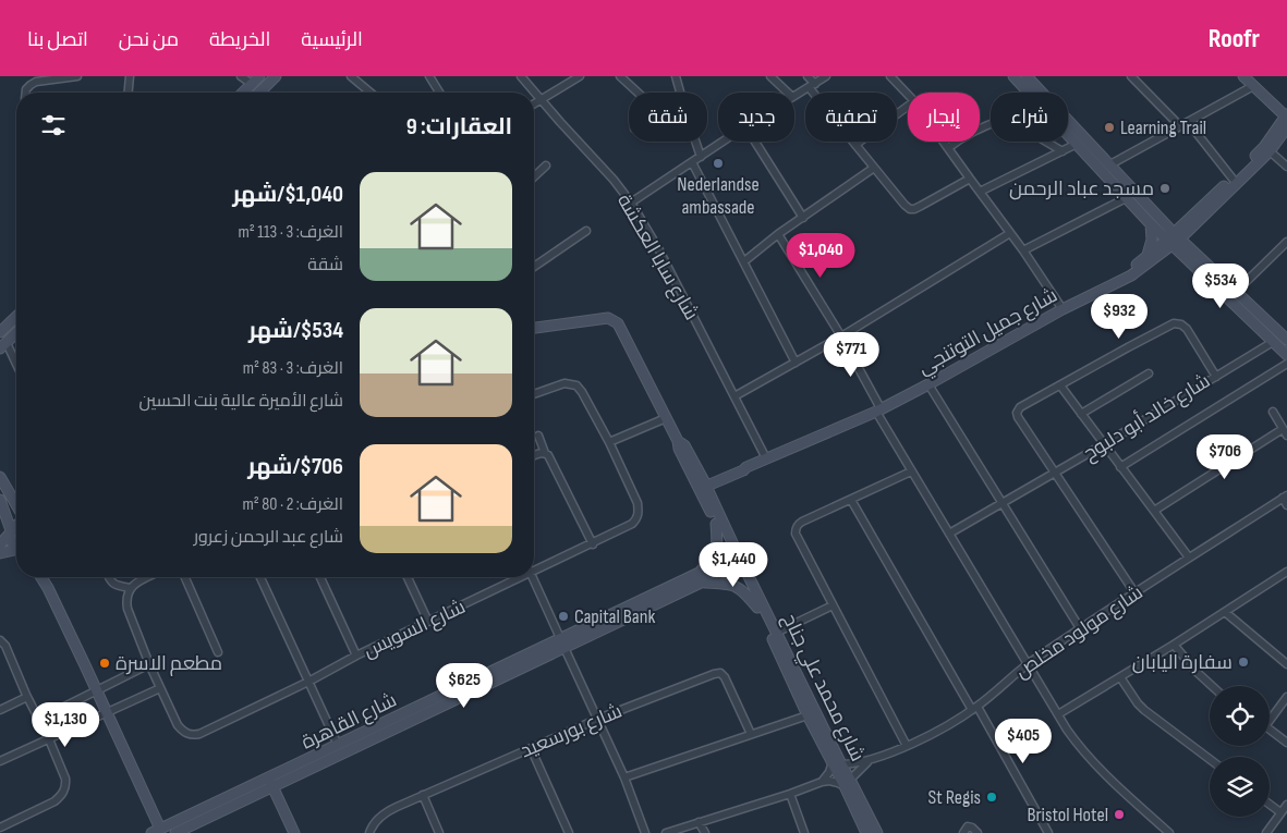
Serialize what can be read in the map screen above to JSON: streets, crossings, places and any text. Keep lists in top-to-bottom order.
{
  "streets": {
    "main road": ["شارع جميل التوتنجي", "شارع محمد علي جناح", "شارع القاهرة"],
    "street": [
      "شارع سابا العكشة",
      "شارع خالد أبو دلبوح",
      "شارع السويس",
      "شارع مولود مخلص",
      "شارع بورسعيد"
    ]
  },
  "crossings": [
    ["شارع سابا العكشة", "شارع جميل التوتنجي"],
    ["شارع جميل التوتنجي", "شارع محمد علي جناح"],
    ["شارع مولود مخلص", "شارع محمد علي جناح"],
    ["شارع محمد علي جناح", "شارع القاهرة"]
  ],
  "places": [
    "Learning Trail",
    "Nederlandse ambassade",
    "مسجد عباد الرحمن",
    "Capital Bank",
    "سفارة اليابان",
    "مطعم الاسرة",
    "St Regis",
    "Bristol Hotel"
  ],
  "page": {
    "header": "Roofr",
    "nav": [
      "الرئيسية",
      "الخريطة",
      "من نحن",
      "اتصل بنا"
    ],
    "chip": [
      "شراء",
      "إيجار",
      "تصفية",
      "جديد",
      "شقة"
    ],
    "heading": "العقارات: 9",
    "list": [
      {
        "name": "$1,040/شهر",
        "note": "الغرف: 3 · 113 m² · شقة"
      },
      {
        "name": "$534/شهر",
        "note": "الغرف: 3 · 83 m² · شارع الأميرة عالية بنت الحسين"
      },
      {
        "name": "$706/شهر",
        "note": "الغرف: 2 · 80 m² · شارع عبد الرحمن زعرور"
      }
    ],
    "price": [
      "$1,040",
      "$534",
      "$932",
      "$771",
      "$706",
      "$1,440",
      "$625",
      "$1,130",
      "$405"
    ]
  }
}
